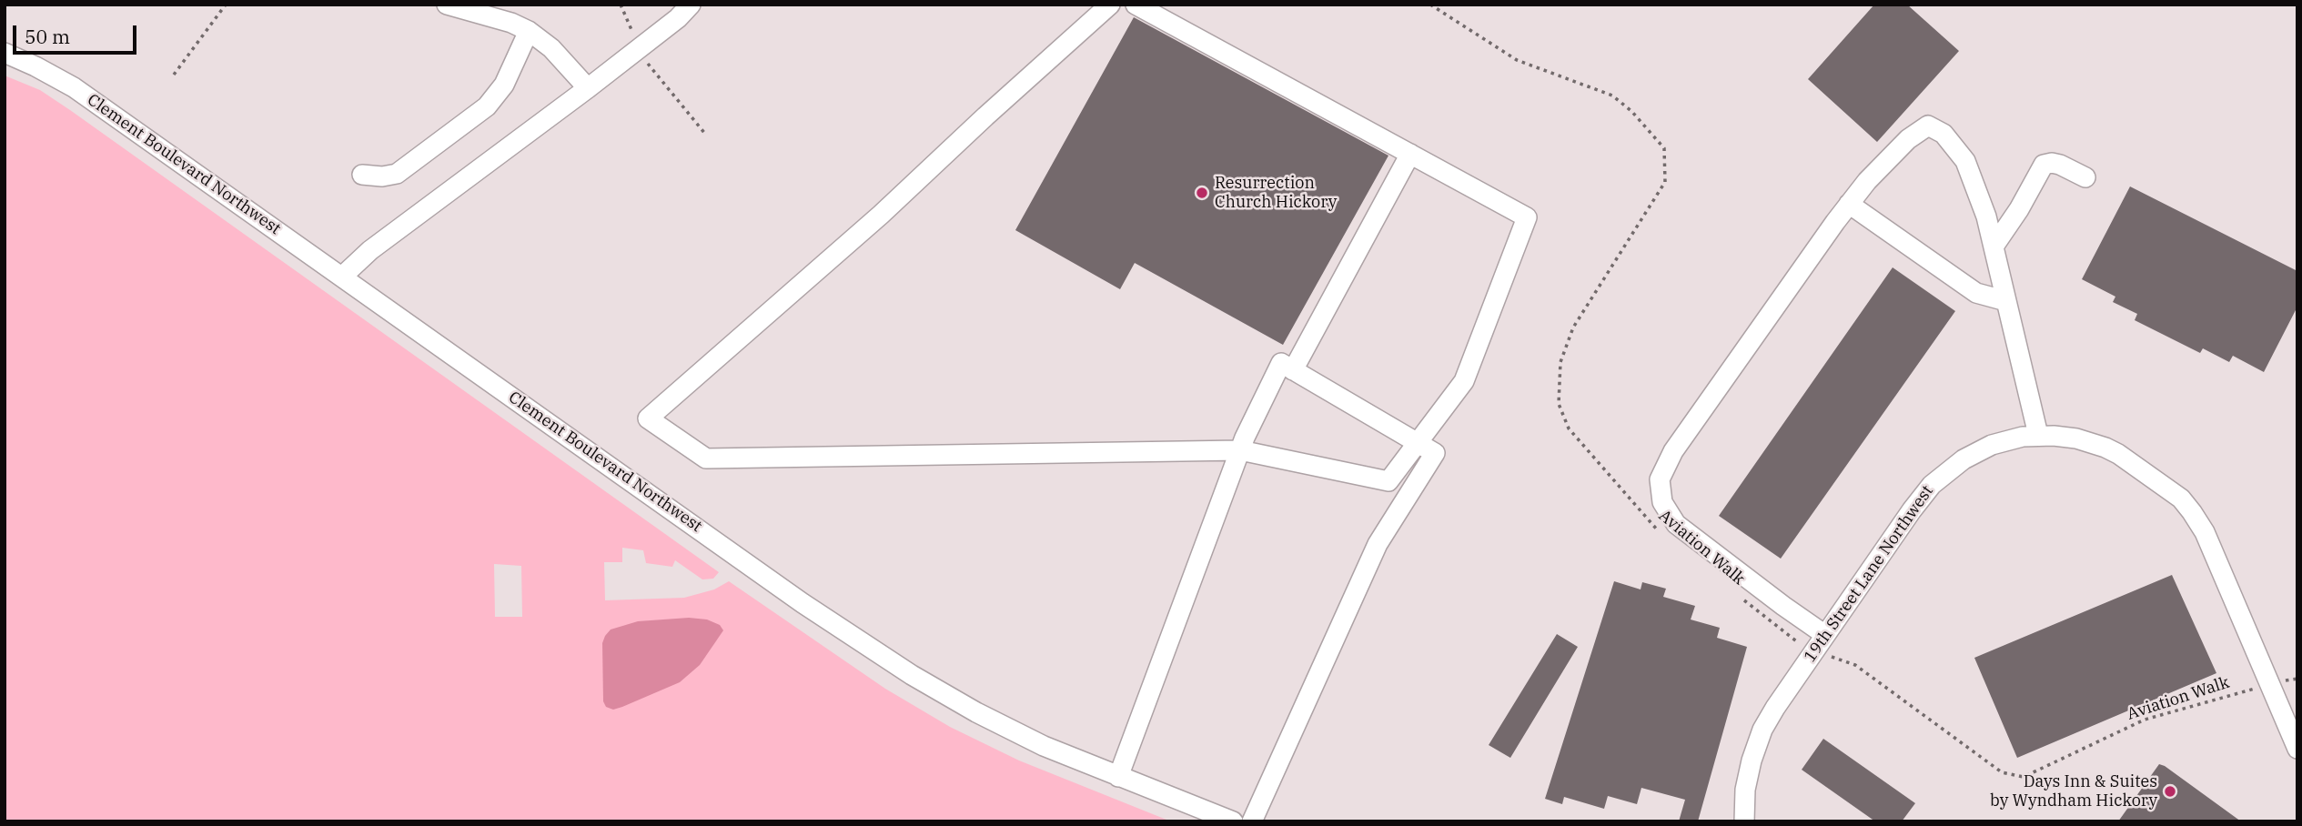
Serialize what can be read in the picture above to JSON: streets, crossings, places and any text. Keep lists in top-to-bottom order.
{
  "streets": {
    "street": ["Clement Boulevard Northwest", "19th Street Lane Northwest"],
    "path": ["Aviation Walk"]
  },
  "crossings": [
    ["Aviation Walk", "19th Street Lane Northwest"]
  ],
  "places": ["Resurrection Church Hickory", "Days Inn & Suites by Wyndham Hickory"],
  "scale_bar": "50 m"
}
